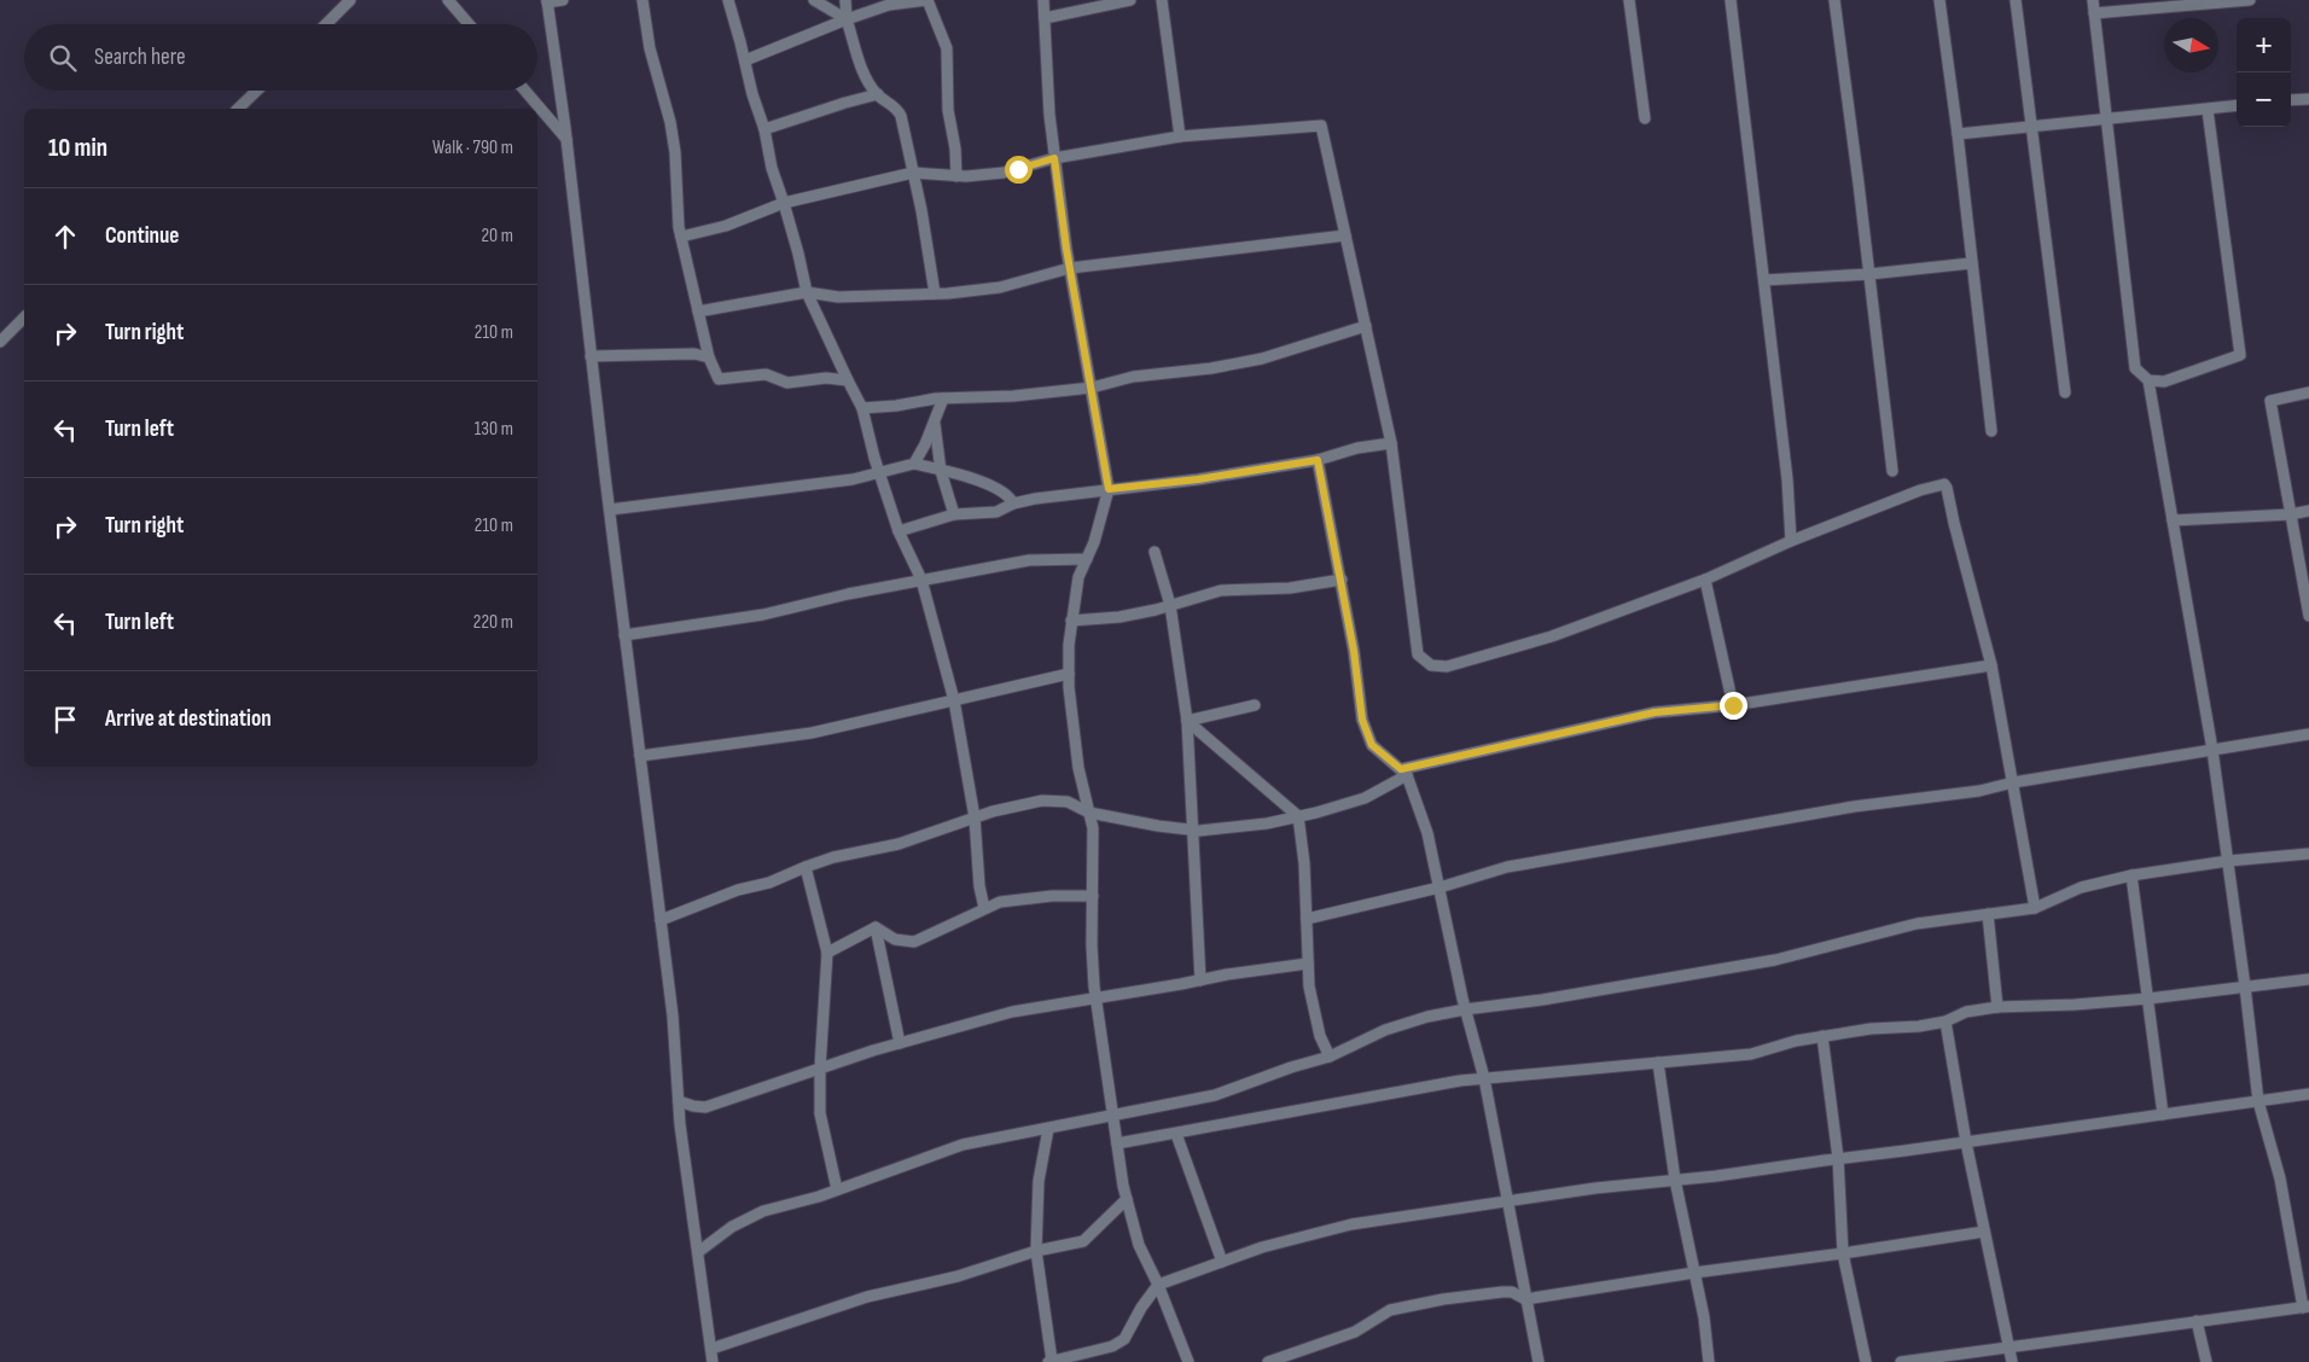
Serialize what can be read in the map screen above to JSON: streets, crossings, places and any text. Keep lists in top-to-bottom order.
{
  "north": "right",
  "page": {
    "map_buttons": ["+", "−"],
    "search": "Search here",
    "heading": ["10 min", "Walk · 790 m"],
    "list": [
      ["Continue", "20 m"],
      ["Turn right", "210 m"],
      ["Turn left", "130 m"],
      ["Turn right", "210 m"],
      ["Turn left", "220 m"],
      "Arrive at destination"
    ]
  }
}
